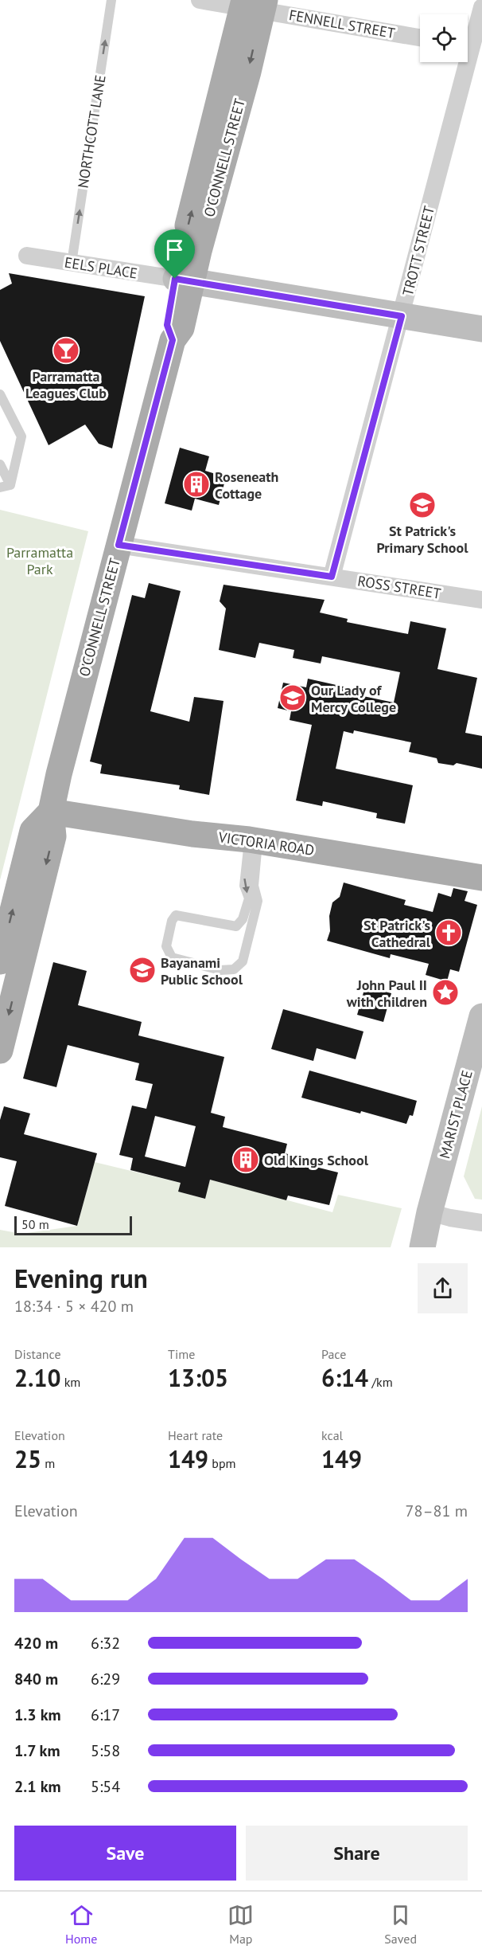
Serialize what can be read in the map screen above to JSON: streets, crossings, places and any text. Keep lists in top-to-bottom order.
{
  "streets": {
    "main road": ["O'CONNELL STREET", "VICTORIA ROAD"],
    "street": [
      "FENNELL STREET",
      "TROTT STREET",
      "EELS PLACE",
      "ROSS STREET",
      "MARIST PLACE"
    ],
    "lane": ["NORTHCOTT LANE"]
  },
  "crossings": [
    ["FENNELL STREET", "O'CONNELL STREET"],
    ["NORTHCOTT LANE", "EELS PLACE"],
    ["O'CONNELL STREET", "EELS PLACE"],
    ["O'CONNELL STREET", "ROSS STREET"],
    ["O'CONNELL STREET", "VICTORIA ROAD"],
    ["TROTT STREET", "ROSS STREET"]
  ],
  "one_way": ["NORTHCOTT LANE"],
  "parks": ["Parramatta Park"],
  "places": {
    "bar": ["Parramatta Leagues Club"],
    "building": ["Roseneath Cottage", "Old Kings School"],
    "school or university": ["St Patrick's Primary School", "Our Lady of Mercy College", "Bayanami Public School"],
    "church": ["St Patrick's Cathedral"],
    "place": ["John Paul II with children"]
  },
  "scale_bar": "50 m",
  "page": {
    "scale": "50 m",
    "heading": ["Evening run", "18:34 · 5 × 420 m"],
    "stats": [
      ["Distance", "2.10 km"],
      ["Time", "13:05"],
      ["Pace", "6:14 /km"],
      ["Elevation", "25 m"],
      ["Heart rate", "149 bpm"],
      ["kcal", "149"]
    ],
    "chart": ["Elevation", "78–81 m"],
    "list": [
      {
        "name": "420 m",
        "note": "6:32"
      },
      {
        "name": "840 m",
        "note": "6:29"
      },
      {
        "name": "1.3 km",
        "note": "6:17"
      },
      {
        "name": "1.7 km",
        "note": "5:58"
      },
      {
        "name": "2.1 km",
        "note": "5:54"
      }
    ],
    "buttons": ["Save", "Share"],
    "tabs": ["Home", "Map", "Saved"]
  }
}
